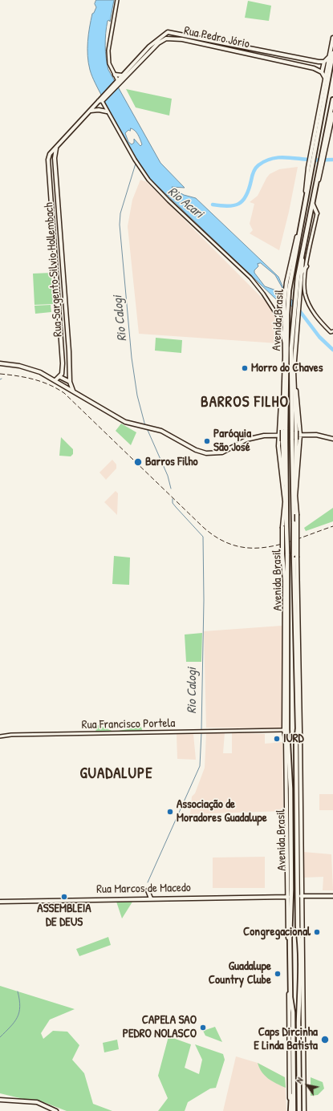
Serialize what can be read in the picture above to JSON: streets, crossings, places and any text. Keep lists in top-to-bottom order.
{
  "streets": {
    "highway": ["Avenida Brasil"],
    "main road": ["Rua Pedro Jório", "Rua Sargento Silvio Hollembach", "Rua Marcos de Macedo"],
    "street": ["Rua Francisco Portela"]
  },
  "crossings": [
    ["Rua Pedro Jório", "Rua Sargento Silvio Hollembach"],
    ["Avenida Brasil", "Rua Francisco Portela"],
    ["Avenida Brasil", "Rua Marcos de Macedo"]
  ],
  "districts": ["BARROS FILHO", "GUADALUPE"],
  "water": ["Rio Acari", "Rio Calogi"],
  "places": [
    "Morro do Chaves",
    "Paróquia São José",
    "Barros Filho",
    "IURD",
    "Associação de Moradores Guadalupe",
    "ASSEMBLEIA DE DEUS",
    "Congregacional",
    "Guadalupe Country Clube",
    "CAPELA SAO PEDRO NOLASCO",
    "Caps Dircinha E Linda Batista"
  ],
  "north": "top left"
}
